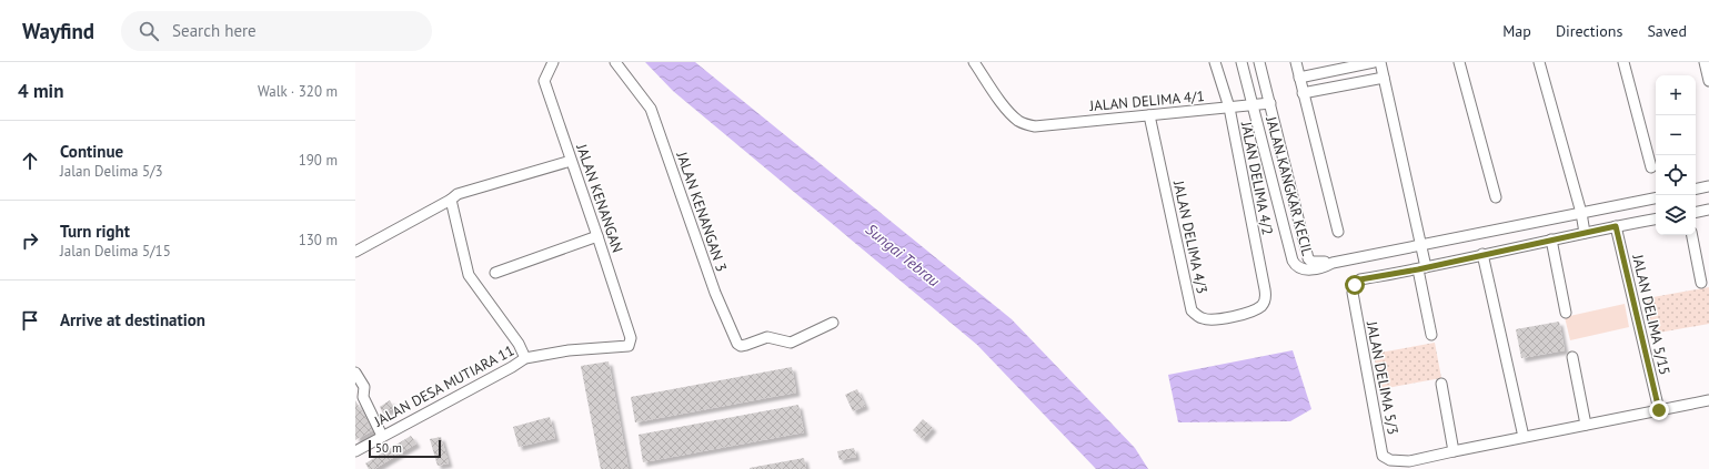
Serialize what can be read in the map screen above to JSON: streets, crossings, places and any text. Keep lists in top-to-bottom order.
{
  "streets": {
    "street": [
      "JALAN DELIMA 4/1",
      "JALAN DELIMA 4/2",
      "JALAN KANGKAR KECIL",
      "JALAN KENANGAN",
      "JALAN KENANGAN 3",
      "JALAN DELIMA 4/3",
      "JALAN DELIMA 5/15",
      "JALAN DELIMA 5/3",
      "JALAN DESA MUTIARA 11"
    ]
  },
  "crossings": [
    ["JALAN DELIMA 4/1", "JALAN DELIMA 4/2"],
    ["JALAN DELIMA 4/1", "JALAN KANGKAR KECIL"],
    ["JALAN DELIMA 4/1", "JALAN DELIMA 4/3"],
    ["JALAN DELIMA 4/2", "JALAN DELIMA 4/3"],
    ["JALAN KENANGAN", "JALAN DESA MUTIARA 11"],
    ["JALAN DELIMA 5/15", "JALAN DELIMA 5/3"]
  ],
  "water": ["Sungai Tebrau"],
  "scale_bar": "50 m",
  "page": {
    "header": "Wayfind",
    "search": "Search here",
    "nav": ["Map", "Directions", "Saved"],
    "heading": ["4 min", "Walk · 320 m"],
    "map_buttons": ["+", "−"],
    "list": [
      ["Continue", "Jalan Delima 5/3", "190 m"],
      ["Turn right", "Jalan Delima 5/15", "130 m"],
      "Arrive at destination"
    ],
    "scale": "50 m"
  }
}
